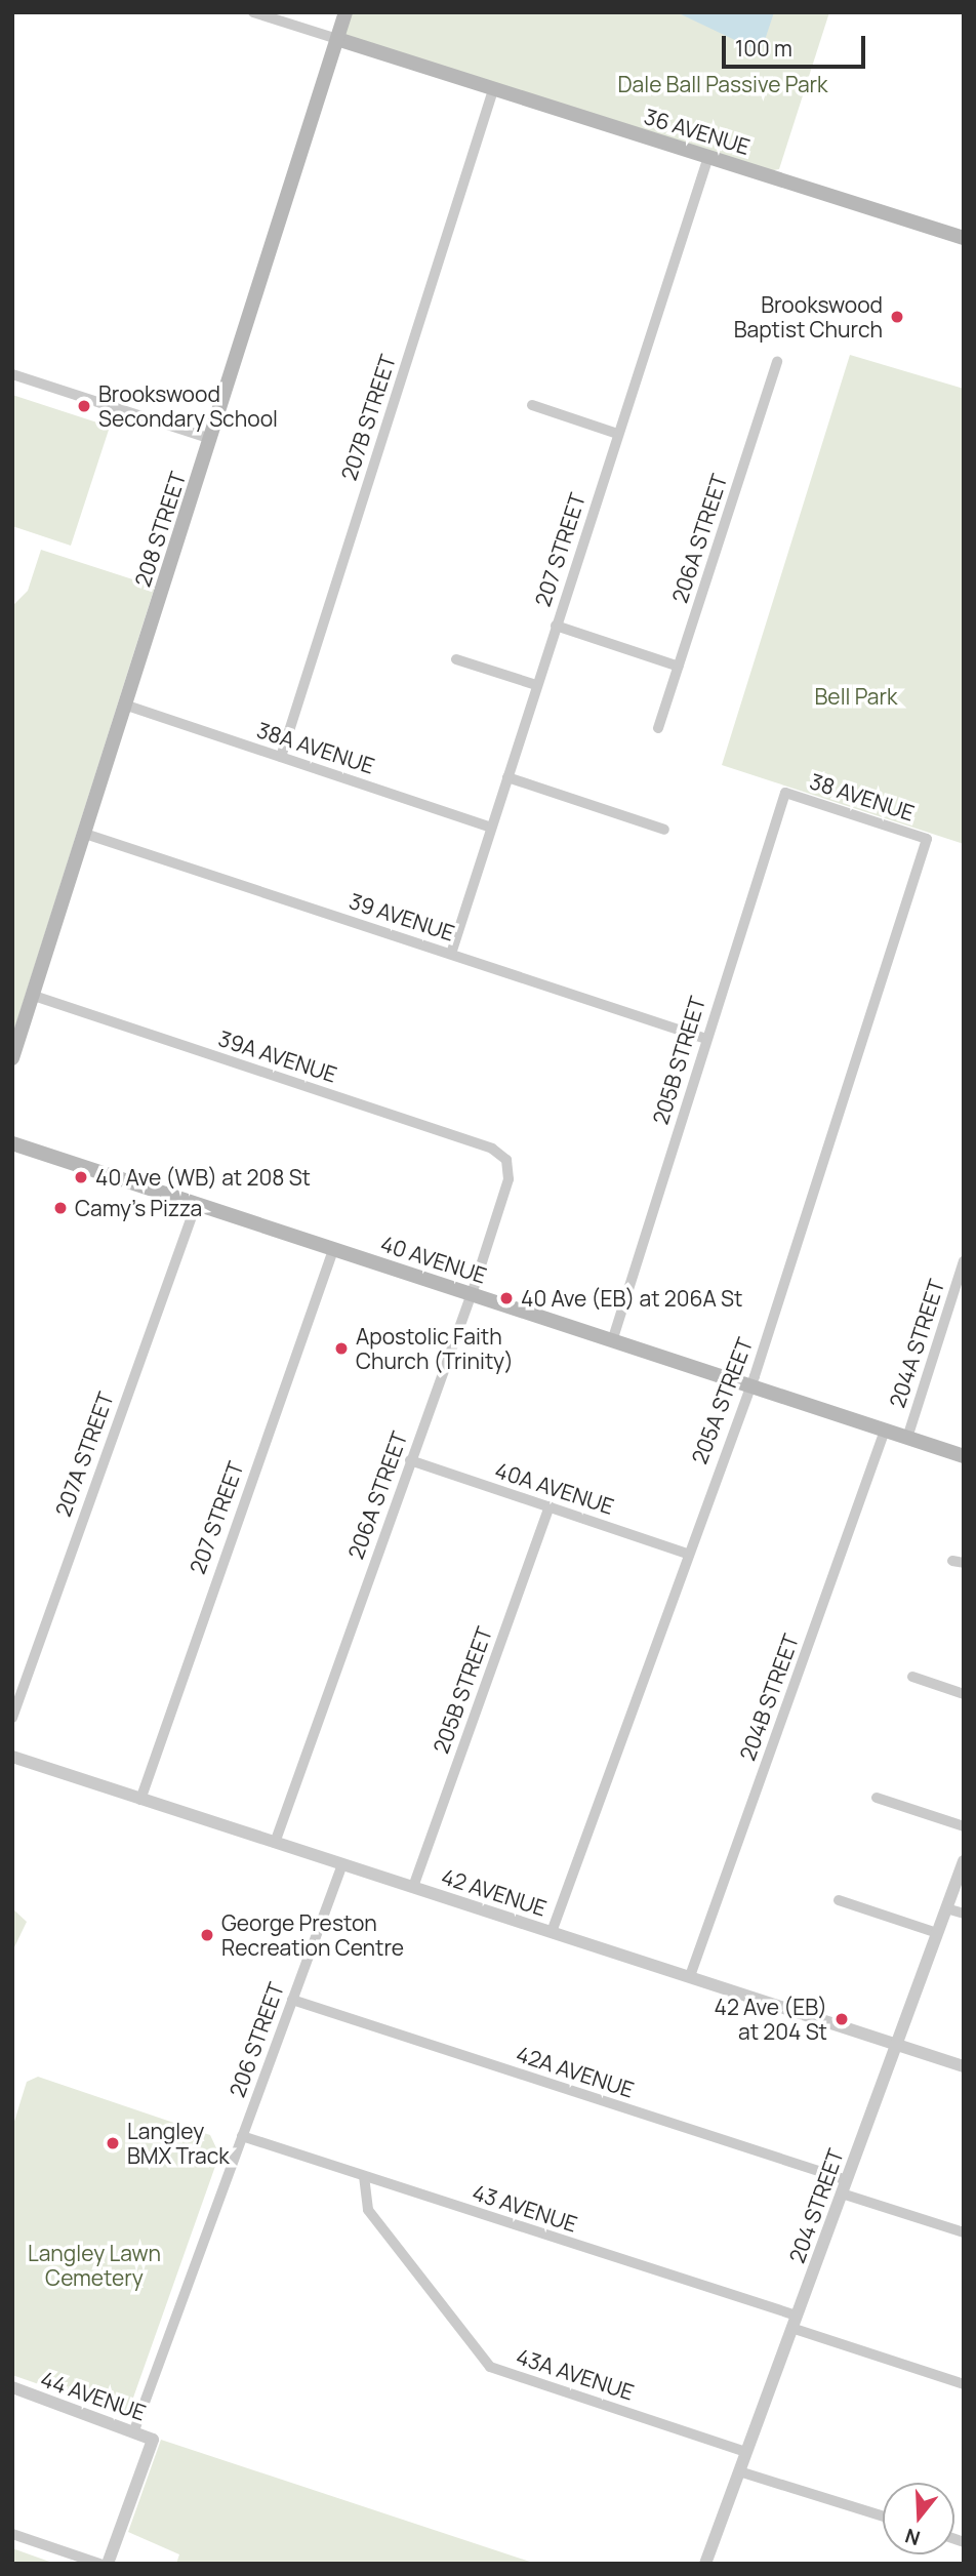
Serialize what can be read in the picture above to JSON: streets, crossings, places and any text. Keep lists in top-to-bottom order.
{
  "streets": {
    "main road": ["36 AVENUE", "208 STREET", "40 AVENUE"],
    "street": [
      "207B STREET",
      "206A STREET",
      "207 STREET",
      "38A AVENUE",
      "38 AVENUE",
      "39 AVENUE",
      "39A AVENUE",
      "205B STREET",
      "204A STREET",
      "205A STREET",
      "207A STREET",
      "40A AVENUE",
      "204B STREET",
      "42 AVENUE",
      "206 STREET",
      "42A AVENUE",
      "204 STREET",
      "43 AVENUE",
      "43A AVENUE",
      "44 AVENUE"
    ]
  },
  "crossings": [
    ["36 AVENUE", "207B STREET"],
    ["36 AVENUE", "208 STREET"],
    ["36 AVENUE", "207 STREET"],
    ["207B STREET", "38A AVENUE"],
    ["208 STREET", "38A AVENUE"],
    ["208 STREET", "39 AVENUE"],
    ["208 STREET", "39A AVENUE"],
    ["206A STREET", "39A AVENUE"],
    ["206A STREET", "40 AVENUE"],
    ["206A STREET", "40A AVENUE"],
    ["206A STREET", "42 AVENUE"],
    ["207 STREET", "38A AVENUE"],
    ["207 STREET", "39 AVENUE"],
    ["207 STREET", "40 AVENUE"],
    ["207 STREET", "42 AVENUE"],
    ["38 AVENUE", "205B STREET"],
    ["38 AVENUE", "205A STREET"],
    ["39 AVENUE", "205B STREET"],
    ["205B STREET", "40 AVENUE"],
    ["205B STREET", "40A AVENUE"],
    ["205B STREET", "42 AVENUE"],
    ["40 AVENUE", "204A STREET"],
    ["40 AVENUE", "205A STREET"],
    ["40 AVENUE", "207A STREET"],
    ["40 AVENUE", "204B STREET"],
    ["205A STREET", "40A AVENUE"],
    ["205A STREET", "42 AVENUE"],
    ["204B STREET", "42 AVENUE"],
    ["42 AVENUE", "206 STREET"],
    ["42 AVENUE", "204 STREET"],
    ["206 STREET", "42A AVENUE"],
    ["206 STREET", "43 AVENUE"],
    ["206 STREET", "44 AVENUE"],
    ["42A AVENUE", "204 STREET"],
    ["204 STREET", "43 AVENUE"],
    ["204 STREET", "43A AVENUE"],
    ["43 AVENUE", "43A AVENUE"]
  ],
  "parks": ["Dale Ball Passive Park", "Bell Park", "Langley Lawn Cemetery"],
  "places": [
    "Brookswood Baptist Church",
    "Brookswood Secondary School",
    "40 Ave (WB) at 208 St",
    "Camy's Pizza",
    "40 Ave (EB) at 206A St",
    "Apostolic Faith Church (Trinity)",
    "George Preston Recreation Centre",
    "42 Ave (EB) at 204 St",
    "Langley BMX Track"
  ],
  "scale_bar": "100 m",
  "north": "bottom"
}
